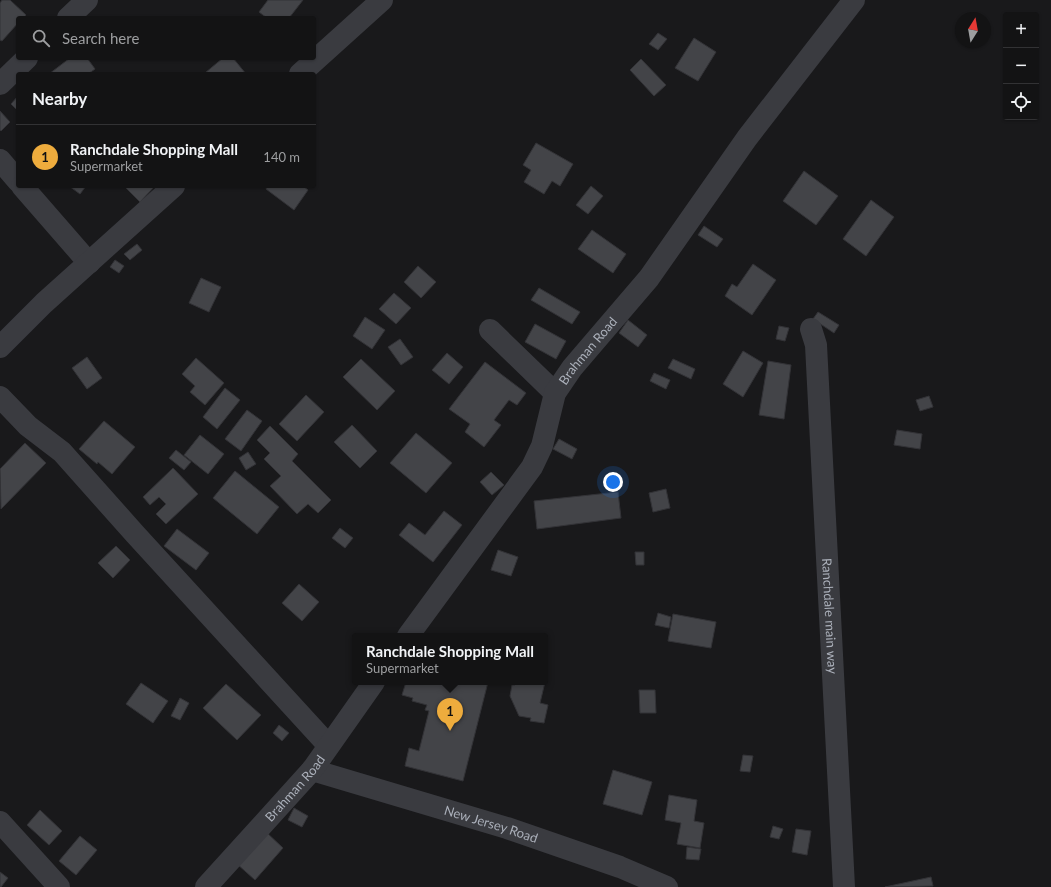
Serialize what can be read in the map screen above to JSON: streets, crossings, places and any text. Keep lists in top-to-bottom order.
{
  "streets": {
    "street": ["Brahman Road", "Ranchdale main way", "New Jersey Road"]
  },
  "crossings": [
    ["Brahman Road", "New Jersey Road"]
  ],
  "north": "top",
  "page": {
    "map_buttons": ["+", "−"],
    "search": "Search here",
    "heading": "Nearby",
    "list": [
      {
        "mark": "1",
        "name": "Ranchdale Shopping Mall",
        "note": "Supermarket",
        "value": "140 m"
      }
    ],
    "popup": ["Ranchdale Shopping Mall", "Supermarket"],
    "pins": "1"
  }
}
